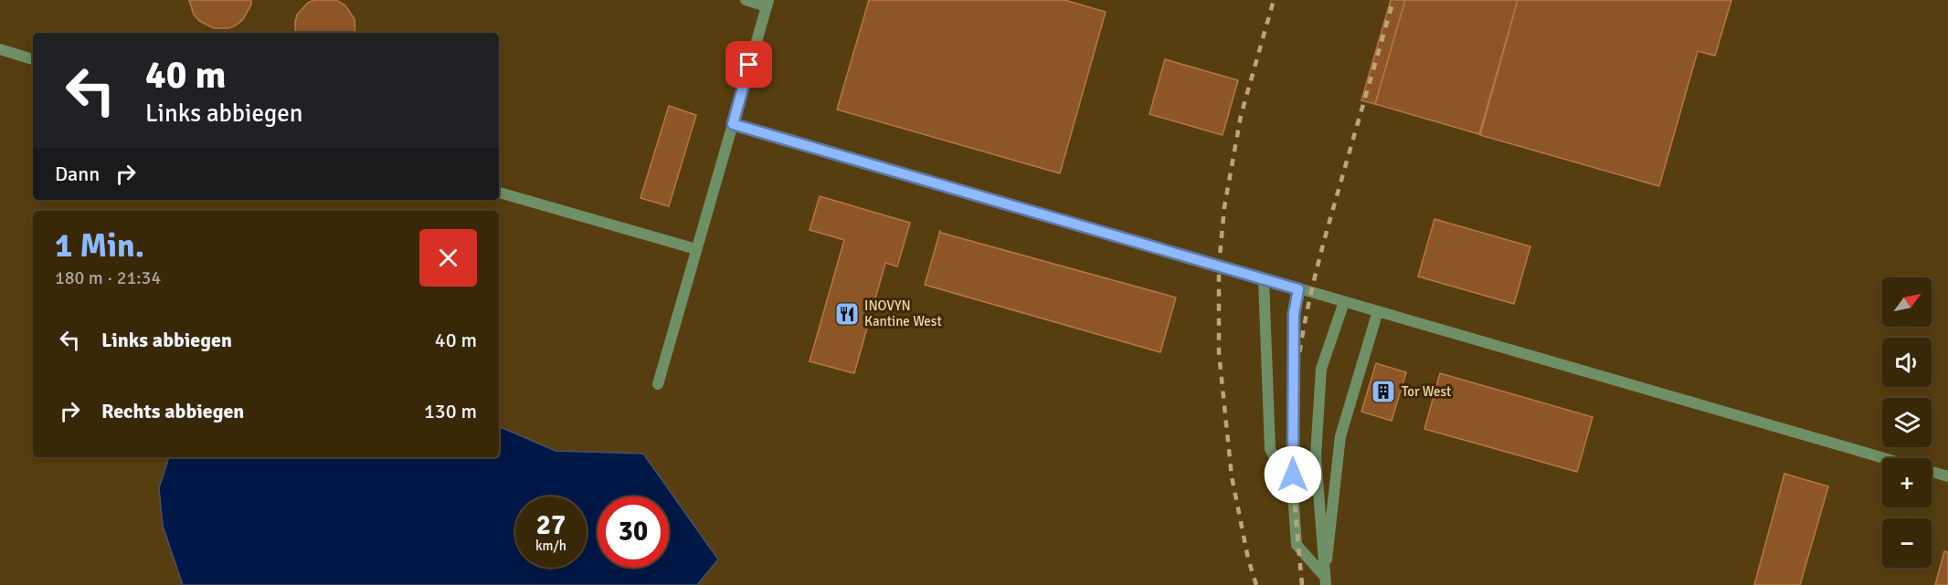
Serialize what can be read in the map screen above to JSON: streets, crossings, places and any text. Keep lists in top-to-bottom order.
{
  "places": {
    "restaurant": ["INOVYN Kantine West"],
    "building": ["Tor West"]
  },
  "north": "top right",
  "page": {
    "turn": ["40 m", "Links abbiegen"],
    "then": "Dann",
    "heading": ["1 Min.", "180 m · 21:34"],
    "map_buttons": ["+", "−"],
    "list": [
      {
        "name": "Links abbiegen",
        "value": "40 m"
      },
      {
        "name": "Rechts abbiegen",
        "value": "130 m"
      }
    ],
    "speed": "27 km/h",
    "limit": "30"
  }
}
